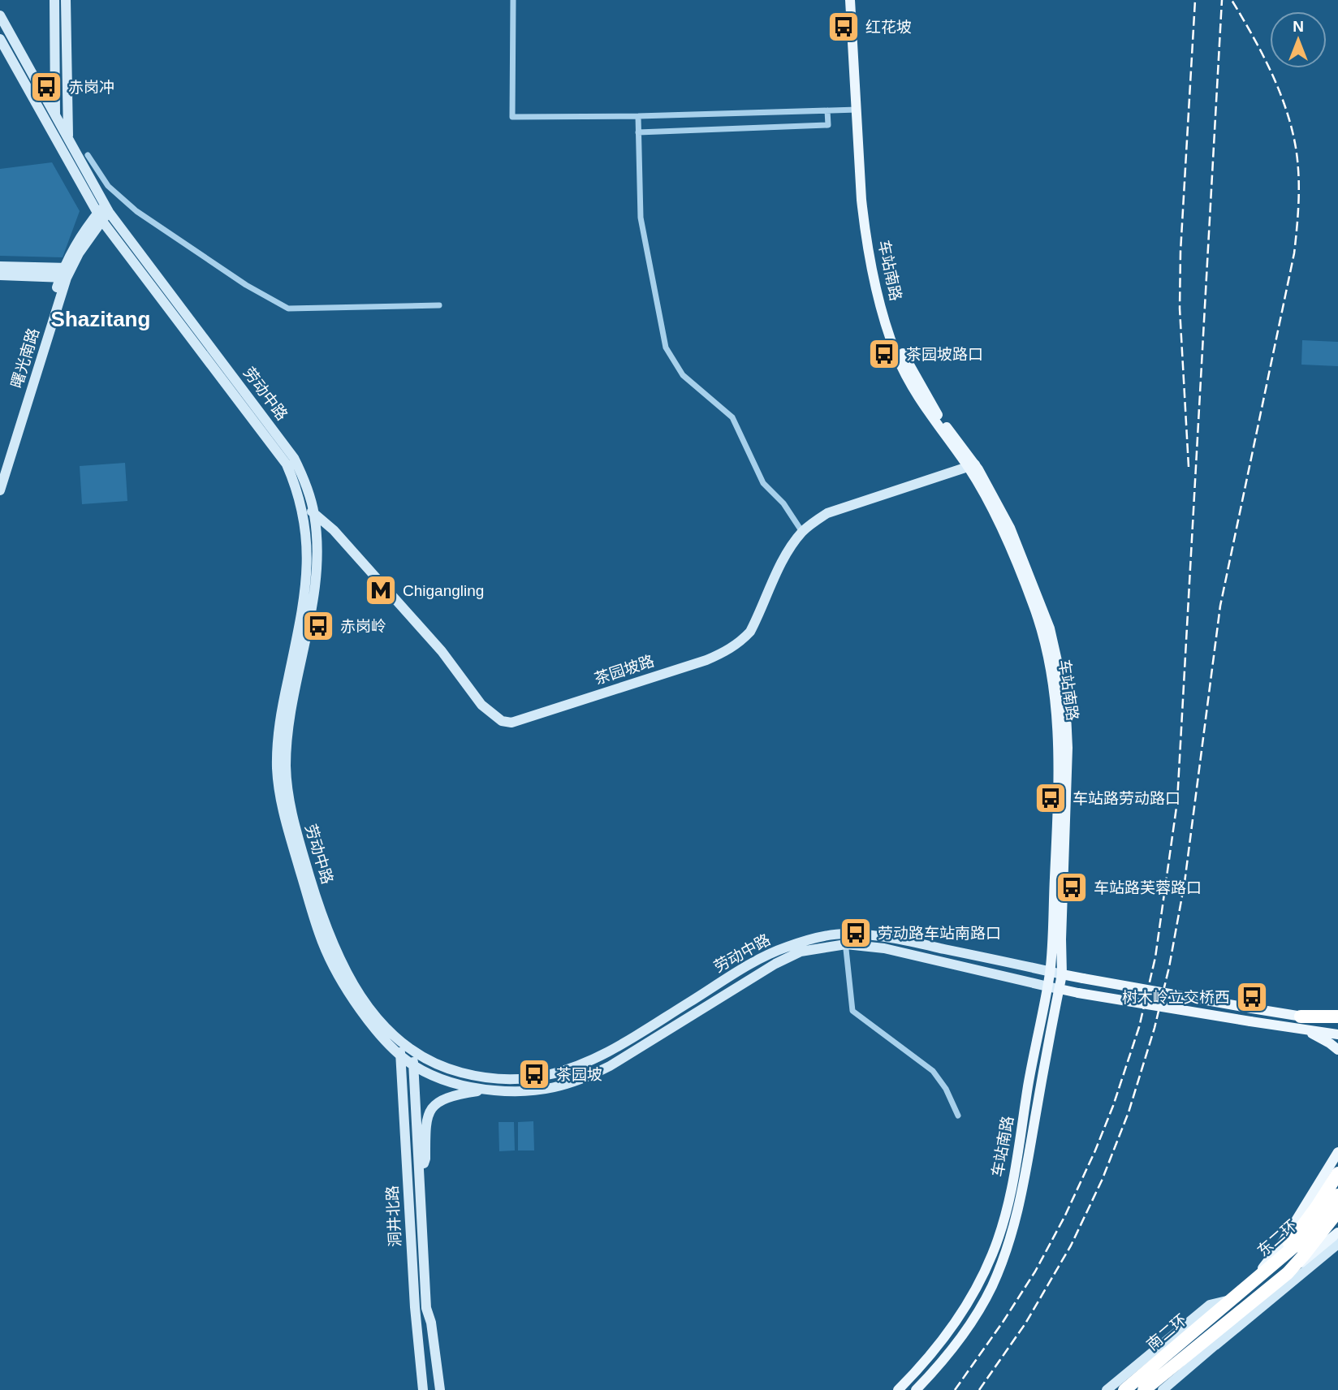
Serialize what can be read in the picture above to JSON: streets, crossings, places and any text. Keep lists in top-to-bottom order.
{
  "streets": {
    "highway": ["东二环", "南二环"],
    "main road": [
      "车站南路",
      "曙光南路",
      "劳动中路",
      "茶园坡路",
      "洞井北路"
    ]
  },
  "crossings": [
    ["车站南路", "劳动中路"],
    ["车站南路", "茶园坡路"],
    ["曙光南路", "劳动中路"],
    ["劳动中路", "茶园坡路"],
    ["劳动中路", "洞井北路"],
    ["东二环", "南二环"]
  ],
  "districts": ["Shazitang"],
  "places": {
    "bus stop": [
      "红花坡",
      "赤岗冲",
      "茶园坡路口",
      "赤岗岭",
      "车站路劳动路口",
      "车站路芙蓉路口",
      "劳动路车站南路口",
      "树木岭立交桥西",
      "茶园坡"
    ],
    "metro station": ["Chigangling"]
  },
  "north": "top"
}
